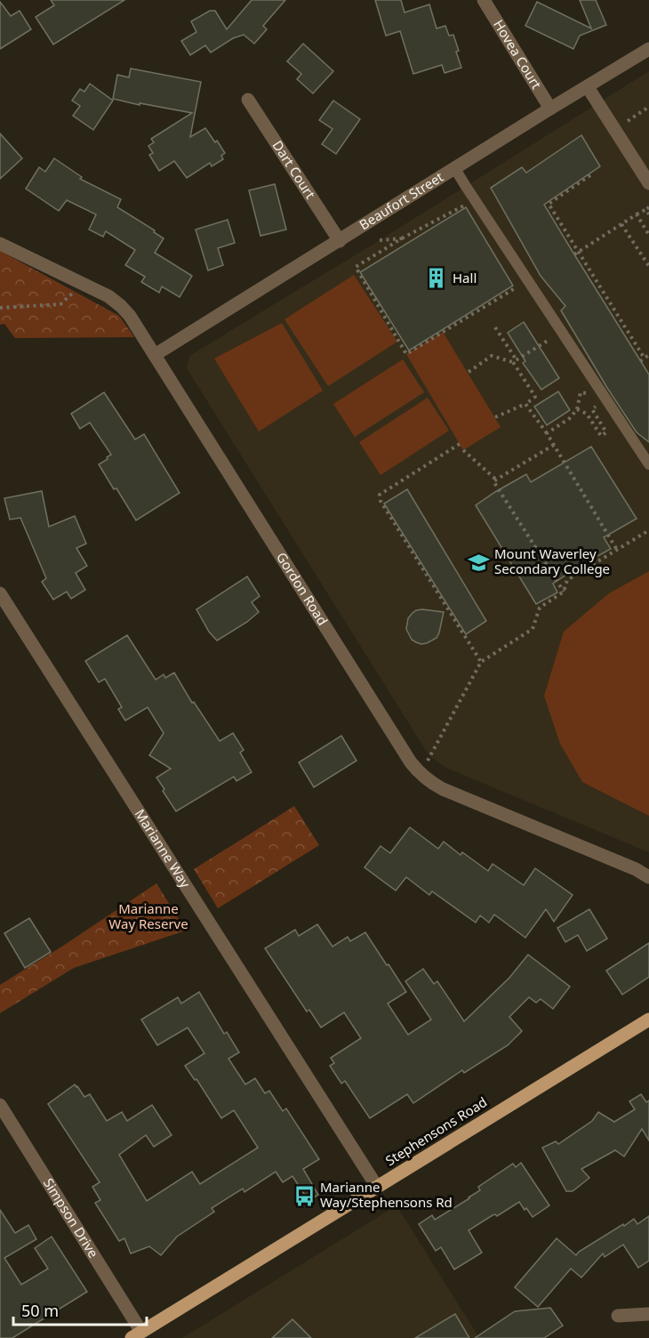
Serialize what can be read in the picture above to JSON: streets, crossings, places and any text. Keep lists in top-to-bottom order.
{
  "streets": {
    "main road": ["Stephensons Road"],
    "street": [
      "Hovea Court",
      "Dart Court",
      "Beaufort Street",
      "Gordon Road",
      "Marianne Way",
      "Simpson Drive"
    ]
  },
  "crossings": [
    ["Hovea Court", "Beaufort Street"],
    ["Dart Court", "Beaufort Street"],
    ["Beaufort Street", "Gordon Road"],
    ["Marianne Way", "Stephensons Road"],
    ["Stephensons Road", "Simpson Drive"]
  ],
  "parks": ["Marianne Way Reserve"],
  "places": {
    "building": ["Hall"],
    "school or university": ["Mount Waverley Secondary College"],
    "bus stop": ["Marianne Way/Stephensons Rd"]
  },
  "scale_bar": "50 m"
}
